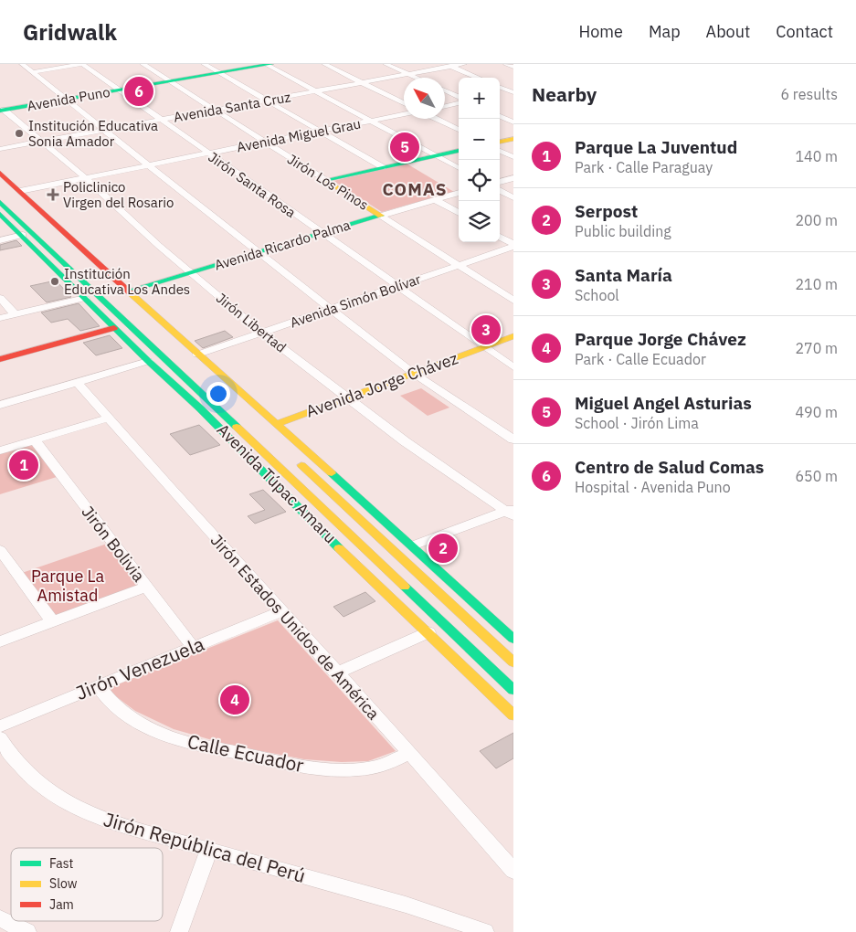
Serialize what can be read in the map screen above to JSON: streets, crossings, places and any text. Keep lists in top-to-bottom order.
{
  "streets": {
    "main road": [
      "Avenida Puno",
      "Jirón Los Pinos",
      "Avenida Ricardo Palma",
      "Avenida Jorge Chávez",
      "Avenida Túpac Amaru"
    ],
    "street": [
      "Avenida Santa Cruz",
      "Avenida Miguel Grau",
      "Jirón Santa Rosa",
      "Avenida Simón Bolívar",
      "Jirón Libertad",
      "Jirón Bolivia",
      "Jirón Estados Unidos de América",
      "Jirón Venezuela",
      "Calle Ecuador",
      "Jirón República del Perú"
    ]
  },
  "crossings": [
    ["Avenida Puno", "Jirón Los Pinos"],
    ["Avenida Puno", "Jirón Santa Rosa"],
    ["Avenida Puno", "Jirón Libertad"],
    ["Avenida Santa Cruz", "Jirón Los Pinos"],
    ["Avenida Santa Cruz", "Jirón Santa Rosa"],
    ["Avenida Santa Cruz", "Jirón Libertad"],
    ["Avenida Miguel Grau", "Jirón Los Pinos"],
    ["Avenida Miguel Grau", "Jirón Santa Rosa"],
    ["Avenida Miguel Grau", "Jirón Libertad"],
    ["Jirón Los Pinos", "Avenida Ricardo Palma"],
    ["Jirón Los Pinos", "Avenida Simón Bolívar"],
    ["Jirón Santa Rosa", "Avenida Ricardo Palma"],
    ["Jirón Santa Rosa", "Avenida Simón Bolívar"],
    ["Jirón Santa Rosa", "Avenida Jorge Chávez"],
    ["Avenida Ricardo Palma", "Jirón Libertad"],
    ["Avenida Simón Bolívar", "Jirón Libertad"],
    ["Jirón Libertad", "Avenida Jorge Chávez"],
    ["Jirón Bolivia", "Jirón Venezuela"],
    ["Jirón Estados Unidos de América", "Jirón Venezuela"],
    ["Jirón Estados Unidos de América", "Calle Ecuador"],
    ["Jirón Venezuela", "Calle Ecuador"]
  ],
  "districts": ["COMAS"],
  "parks": ["Parque La Amistad"],
  "places": {
    "other": ["Institución Educativa Sonia Amador", "Institución Educativa Los Andes"],
    "health": ["Policlinico Virgen del Rosario"]
  },
  "legend": ["Fast", "Slow", "Jam"],
  "north": "top left",
  "page": {
    "header": "Gridwalk",
    "nav": [
      "Home",
      "Map",
      "About",
      "Contact"
    ],
    "heading": ["Nearby", "6 results"],
    "pins": [
      "6",
      "5",
      "3",
      "1",
      "2",
      "4"
    ],
    "map_buttons": ["+", "−"],
    "list": [
      {
        "mark": "1",
        "name": "Parque La Juventud",
        "note": "Park · Calle Paraguay",
        "value": "140 m"
      },
      {
        "mark": "2",
        "name": "Serpost",
        "note": "Public building",
        "value": "200 m"
      },
      {
        "mark": "3",
        "name": "Santa María",
        "note": "School",
        "value": "210 m"
      },
      {
        "mark": "4",
        "name": "Parque Jorge Chávez",
        "note": "Park · Calle Ecuador",
        "value": "270 m"
      },
      {
        "mark": "5",
        "name": "Miguel Angel Asturias",
        "note": "School · Jirón Lima",
        "value": "490 m"
      },
      {
        "mark": "6",
        "name": "Centro de Salud Comas",
        "note": "Hospital · Avenida Puno",
        "value": "650 m"
      }
    ]
  }
}
